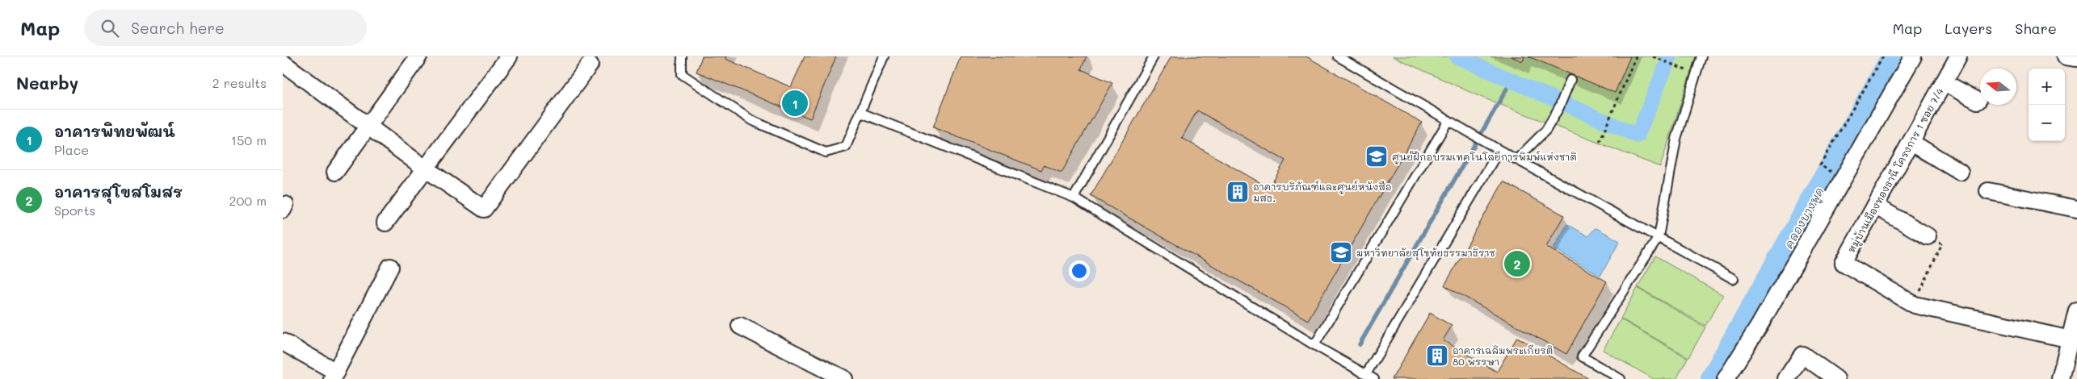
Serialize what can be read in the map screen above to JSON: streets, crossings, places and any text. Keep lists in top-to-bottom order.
{
  "streets": {
    "street": ["หมู่บ้านเมืองทองธานี โครงการ 1 ซอย 7/4"]
  },
  "water": ["คลองบางพูด"],
  "places": {
    "school or university": ["ศูนย์ฝึกอบรมเทคโนโลยีการพิมพ์แห่งชาติ", "มหาวิทยาลัยสุโขทัยธรรมาธิราช"],
    "building": ["อาคารบริภัณฑ์และศูนย์หนังสือ มสธ.", "อาคารเฉลิมพระเกียรติ 80 พรรษา"]
  },
  "north": "left",
  "page": {
    "header": "Map",
    "search": "Search here",
    "nav": ["Map", "Layers", "Share"],
    "heading": ["Nearby", "2 results"],
    "map_buttons": ["+", "−"],
    "pins": ["1", "2"],
    "list": [
      {
        "mark": "1",
        "name": "อาคารพิทยพัฒน์",
        "note": "Place",
        "value": "150 m"
      },
      {
        "mark": "2",
        "name": "อาคารสุโขสโมสร",
        "note": "Sports",
        "value": "200 m"
      }
    ]
  }
}
